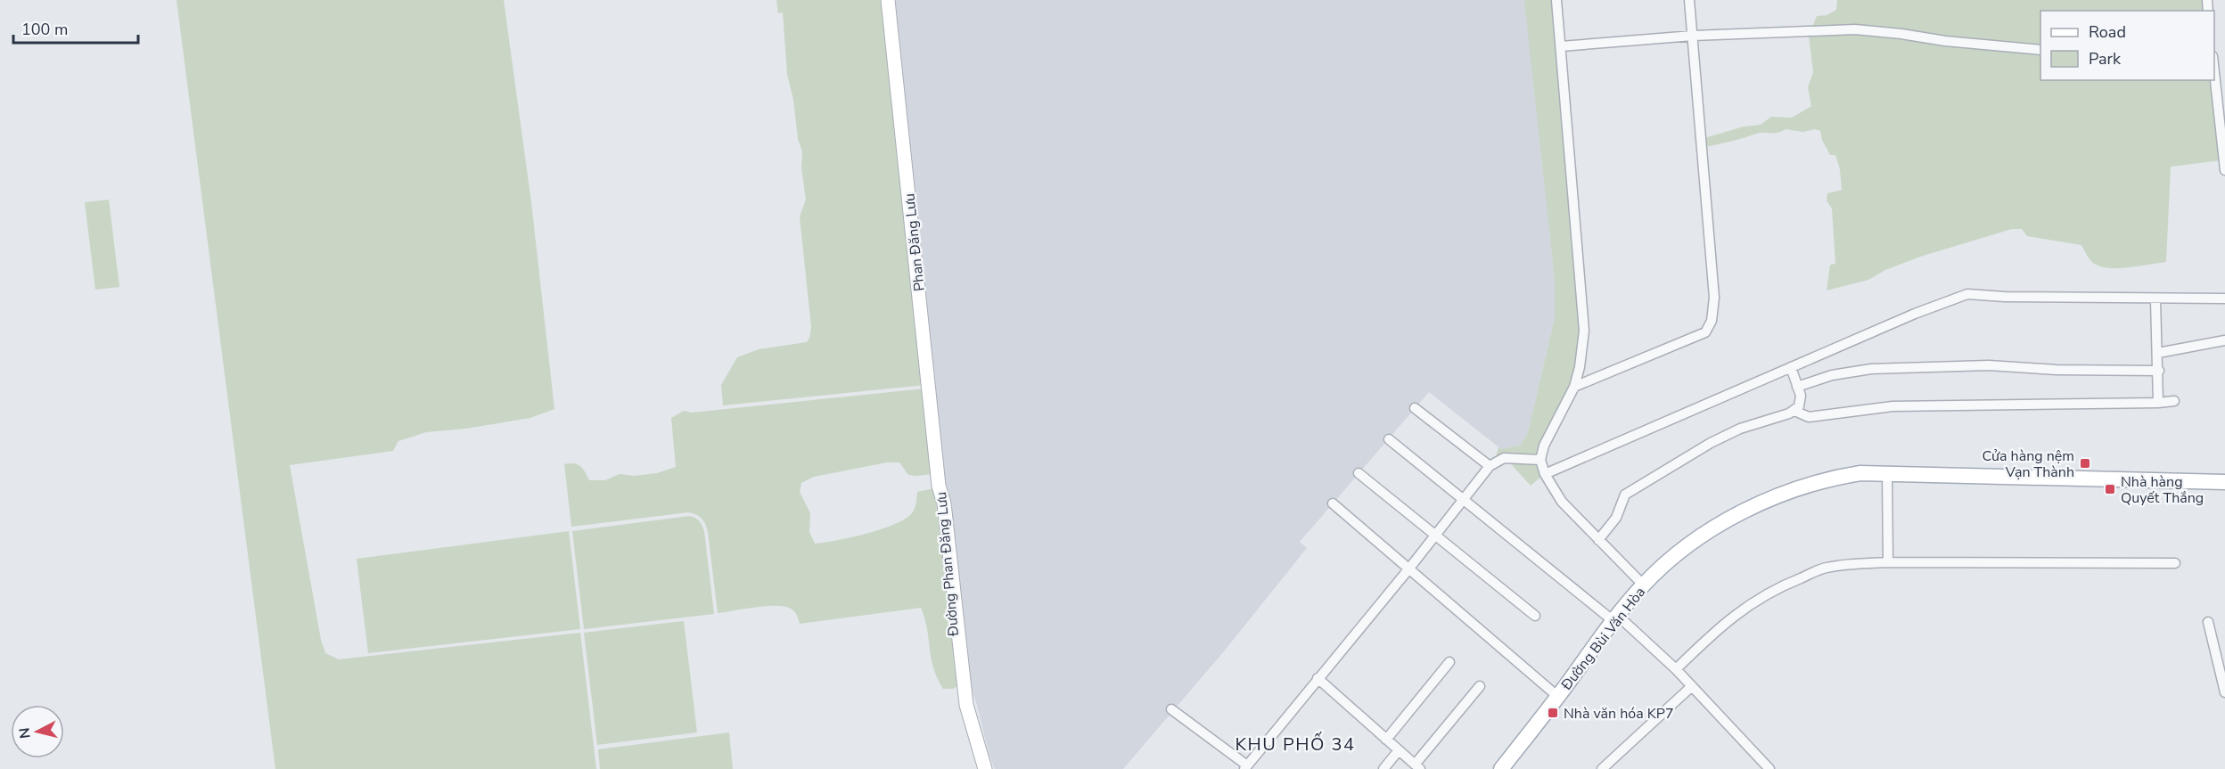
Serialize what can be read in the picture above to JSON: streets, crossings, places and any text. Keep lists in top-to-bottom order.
{
  "streets": {
    "main road": ["Đường Bùi Văn Hòa"],
    "street": ["Phan Đăng Lưu", "Đường Phan Đăng Lưu"]
  },
  "crossings": [
    ["Phan Đăng Lưu", "Đường Phan Đăng Lưu"]
  ],
  "districts": ["KHU PHỐ 34"],
  "places": {
    "transit": ["Cửa hàng nệm Vạn Thành", "Nhà hàng Quyết Thắng", "Nhà văn hóa KP7"]
  },
  "legend": ["Road", "Park"],
  "scale_bar": "100 m",
  "north": "left"
}
